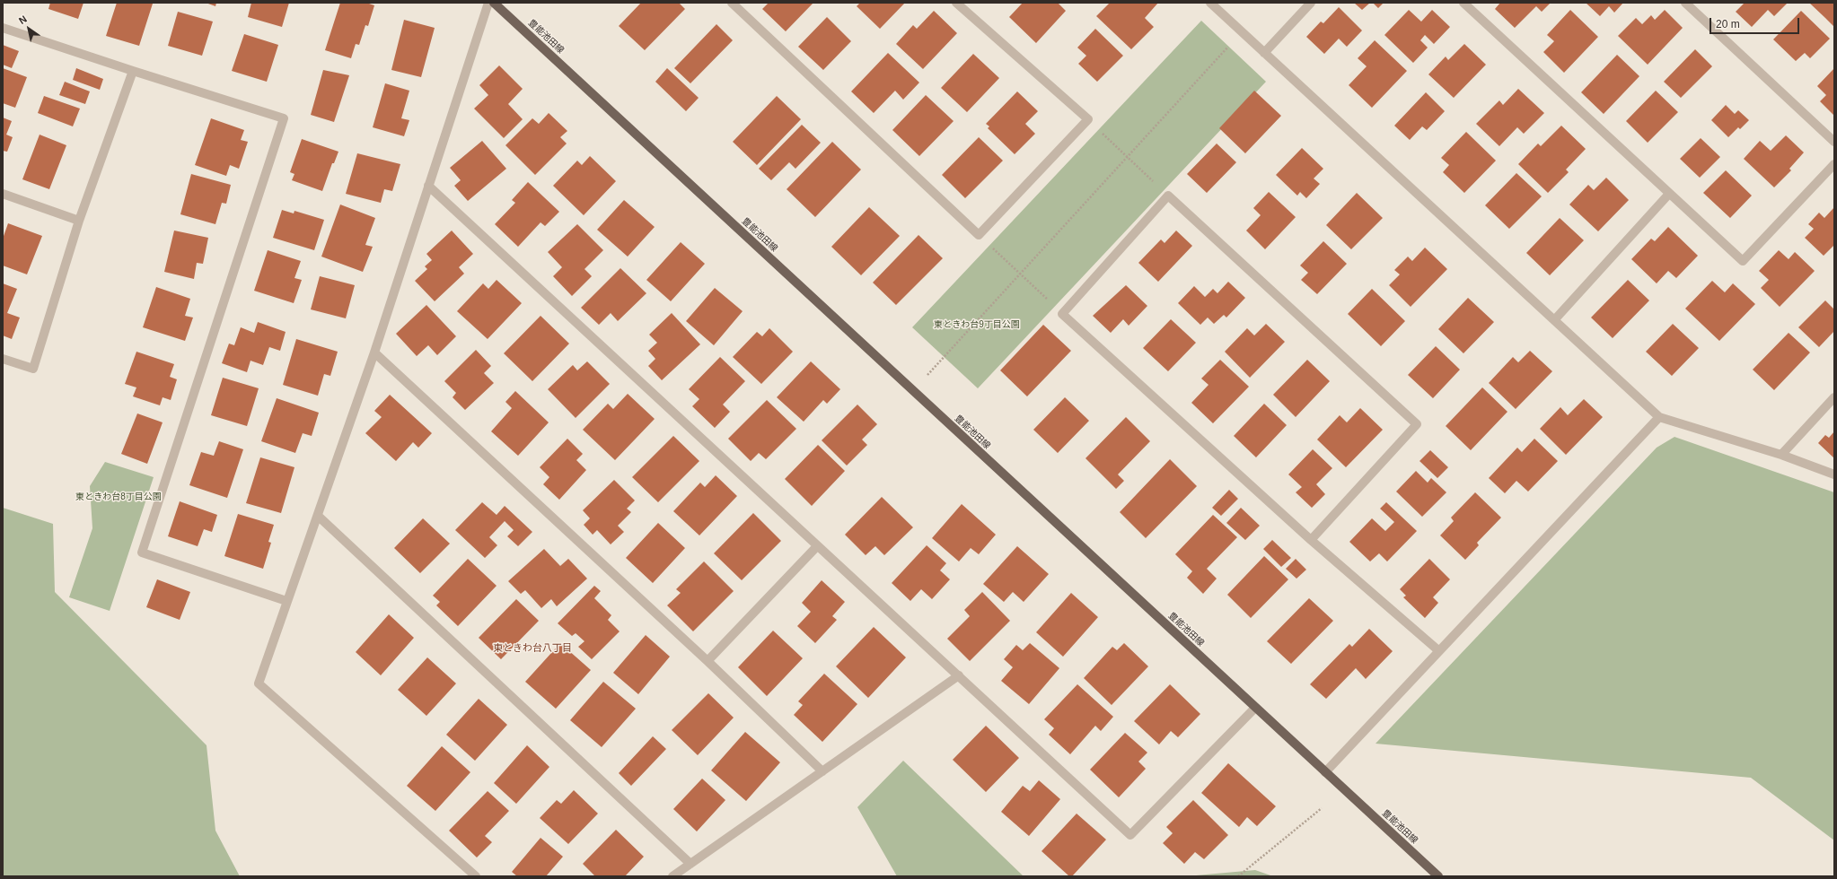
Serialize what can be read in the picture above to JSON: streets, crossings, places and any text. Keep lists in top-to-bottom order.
{
  "streets": {
    "main road": ["豊能池田線"]
  },
  "districts": ["東ときわ台八丁目"],
  "parks": ["東ときわ台9丁目公園", "東ときわ台8丁目公園"],
  "scale_bar": "20 m",
  "north": "top left"
}
